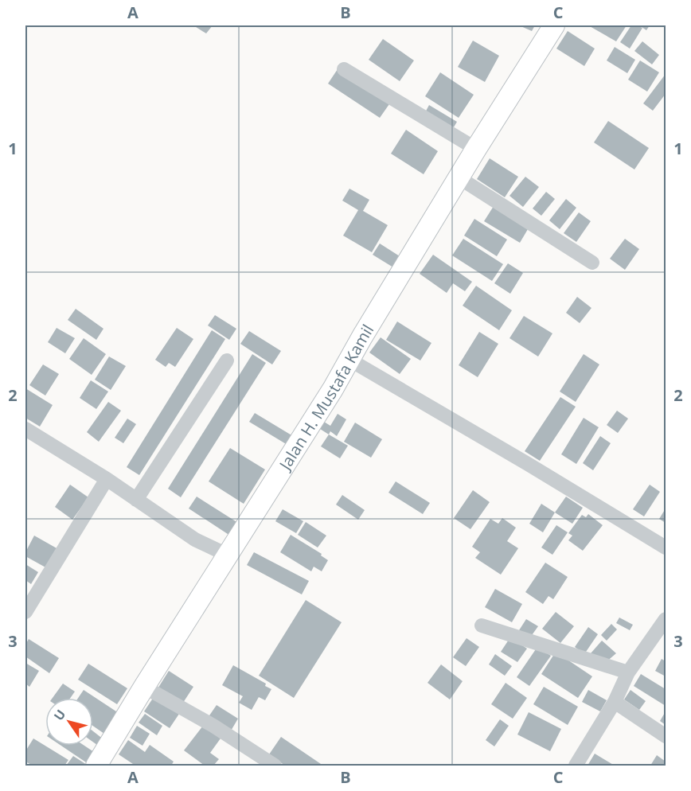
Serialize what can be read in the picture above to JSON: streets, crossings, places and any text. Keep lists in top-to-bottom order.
{
  "streets": {
    "street": ["Jalan H. Mustafa Kamil"]
  },
  "north": "top left",
  "grid": {
    "columns": ["A", "B", "C"],
    "rows": ["1", "2", "3"]
  }
}
